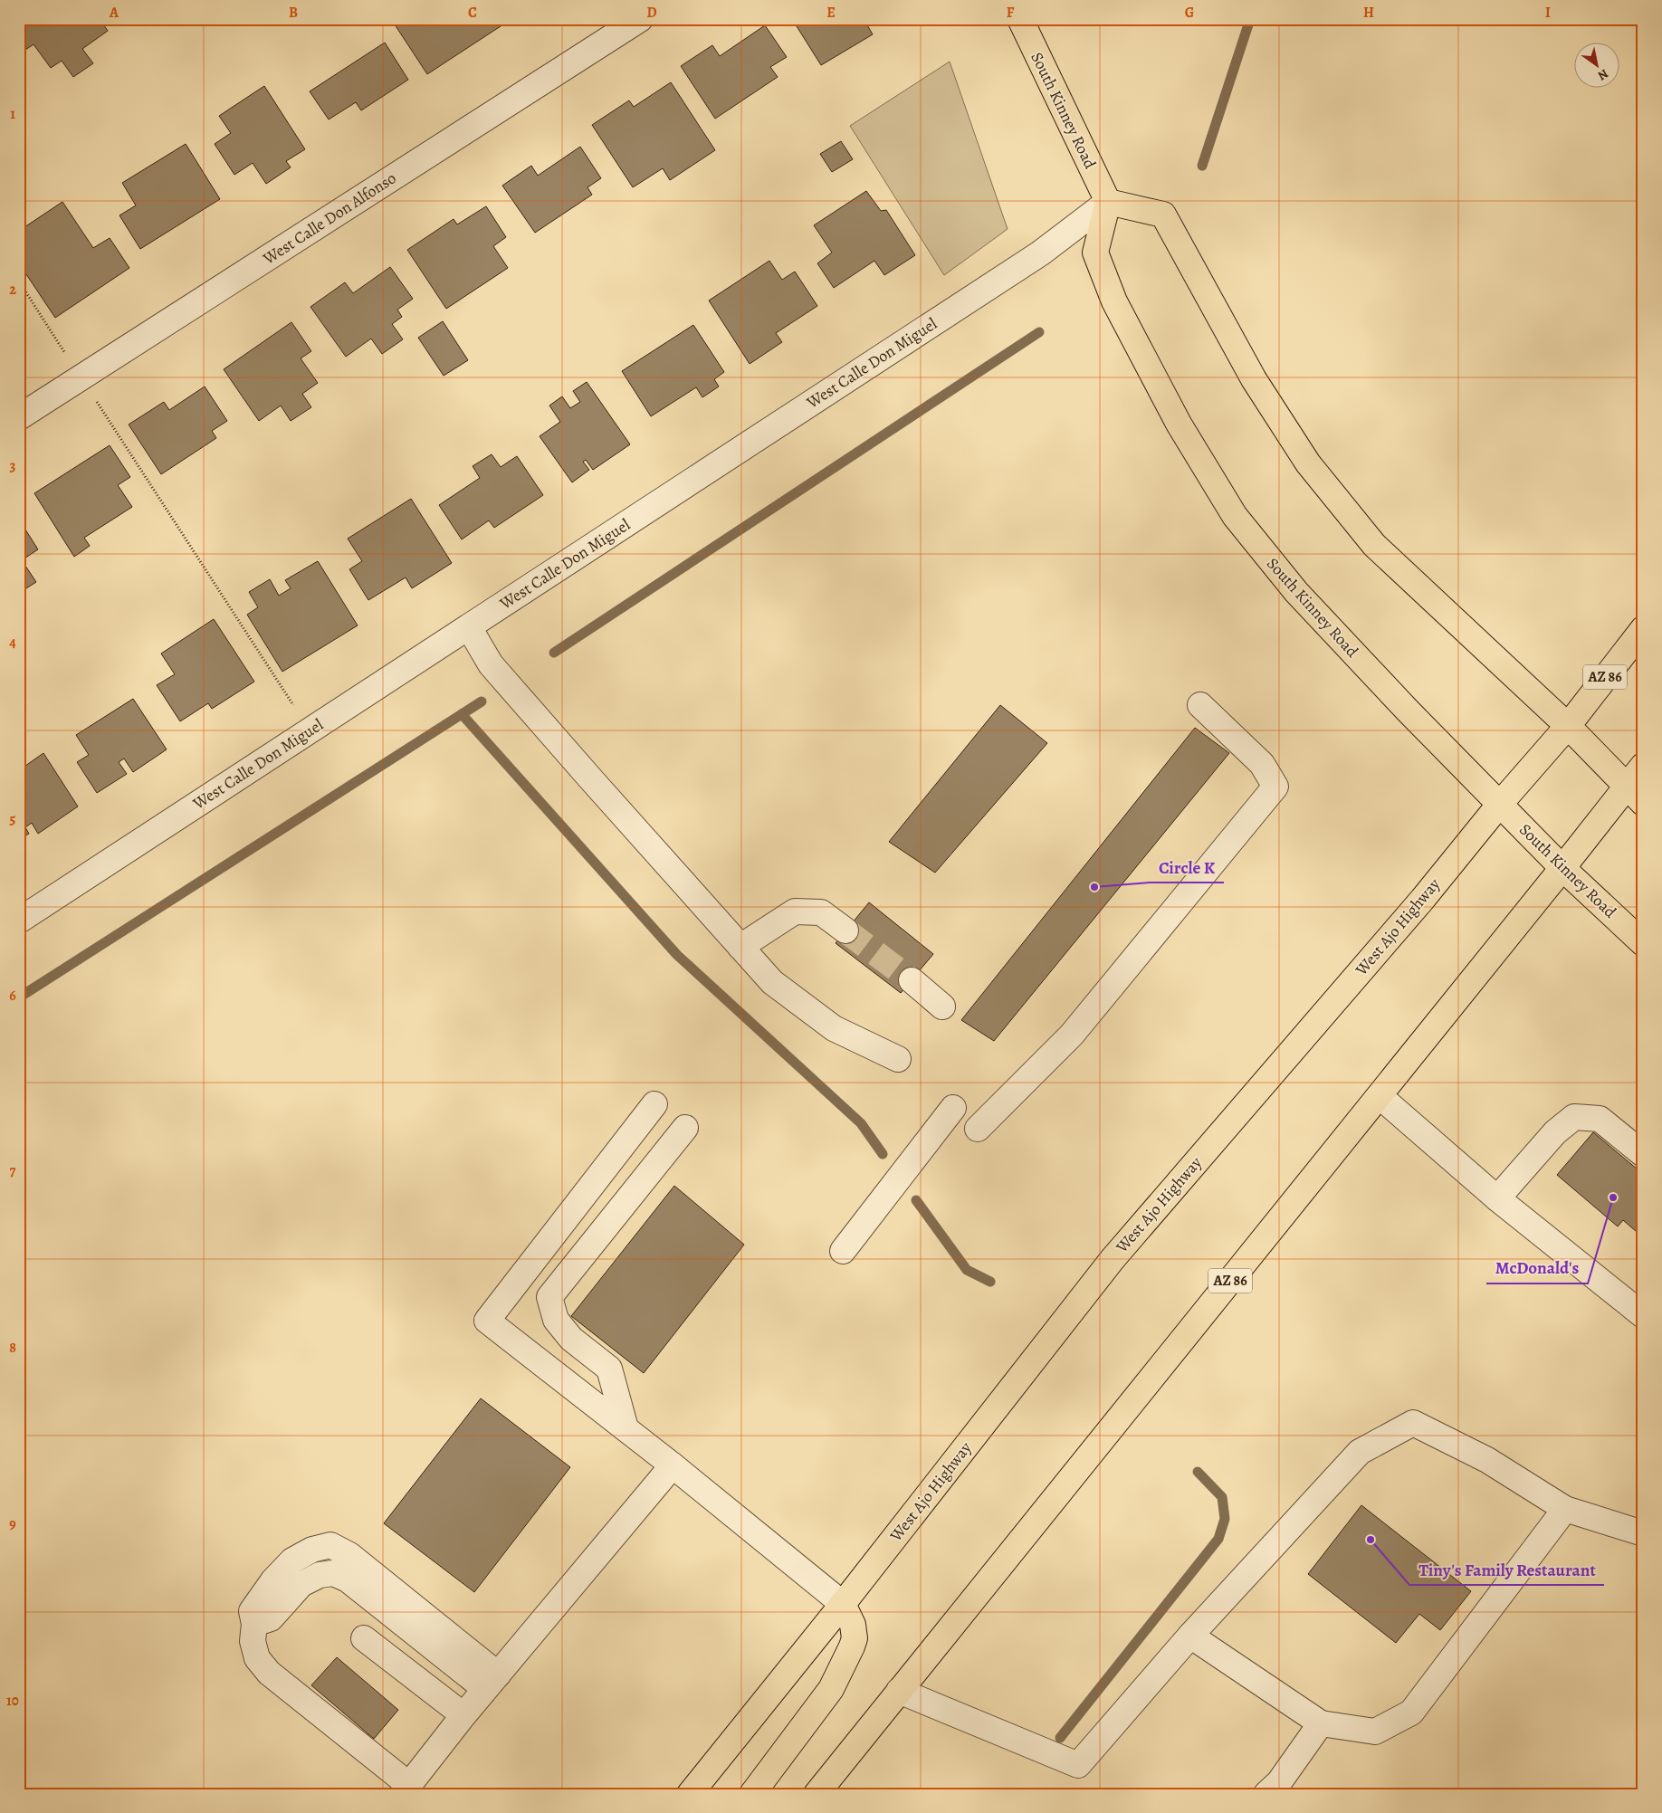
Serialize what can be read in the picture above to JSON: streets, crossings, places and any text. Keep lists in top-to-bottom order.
{
  "streets": {
    "main road": ["South Kinney Road", "AZ 86", "West Ajo Highway"],
    "street": ["West Calle Don Alfonso", "West Calle Don Miguel"]
  },
  "crossings": [
    ["South Kinney Road", "West Calle Don Miguel"],
    ["South Kinney Road", "AZ 86"],
    ["South Kinney Road", "West Ajo Highway"]
  ],
  "places": ["Circle K", "McDonald's", "Tiny's Family Restaurant"],
  "north": "bottom right",
  "grid": {
    "columns": [
      "A",
      "B",
      "C",
      "D",
      "E",
      "F",
      "G",
      "H",
      "I"
    ],
    "rows": [
      "1",
      "2",
      "3",
      "4",
      "5",
      "6",
      "7",
      "8",
      "9",
      "10"
    ]
  }
}
